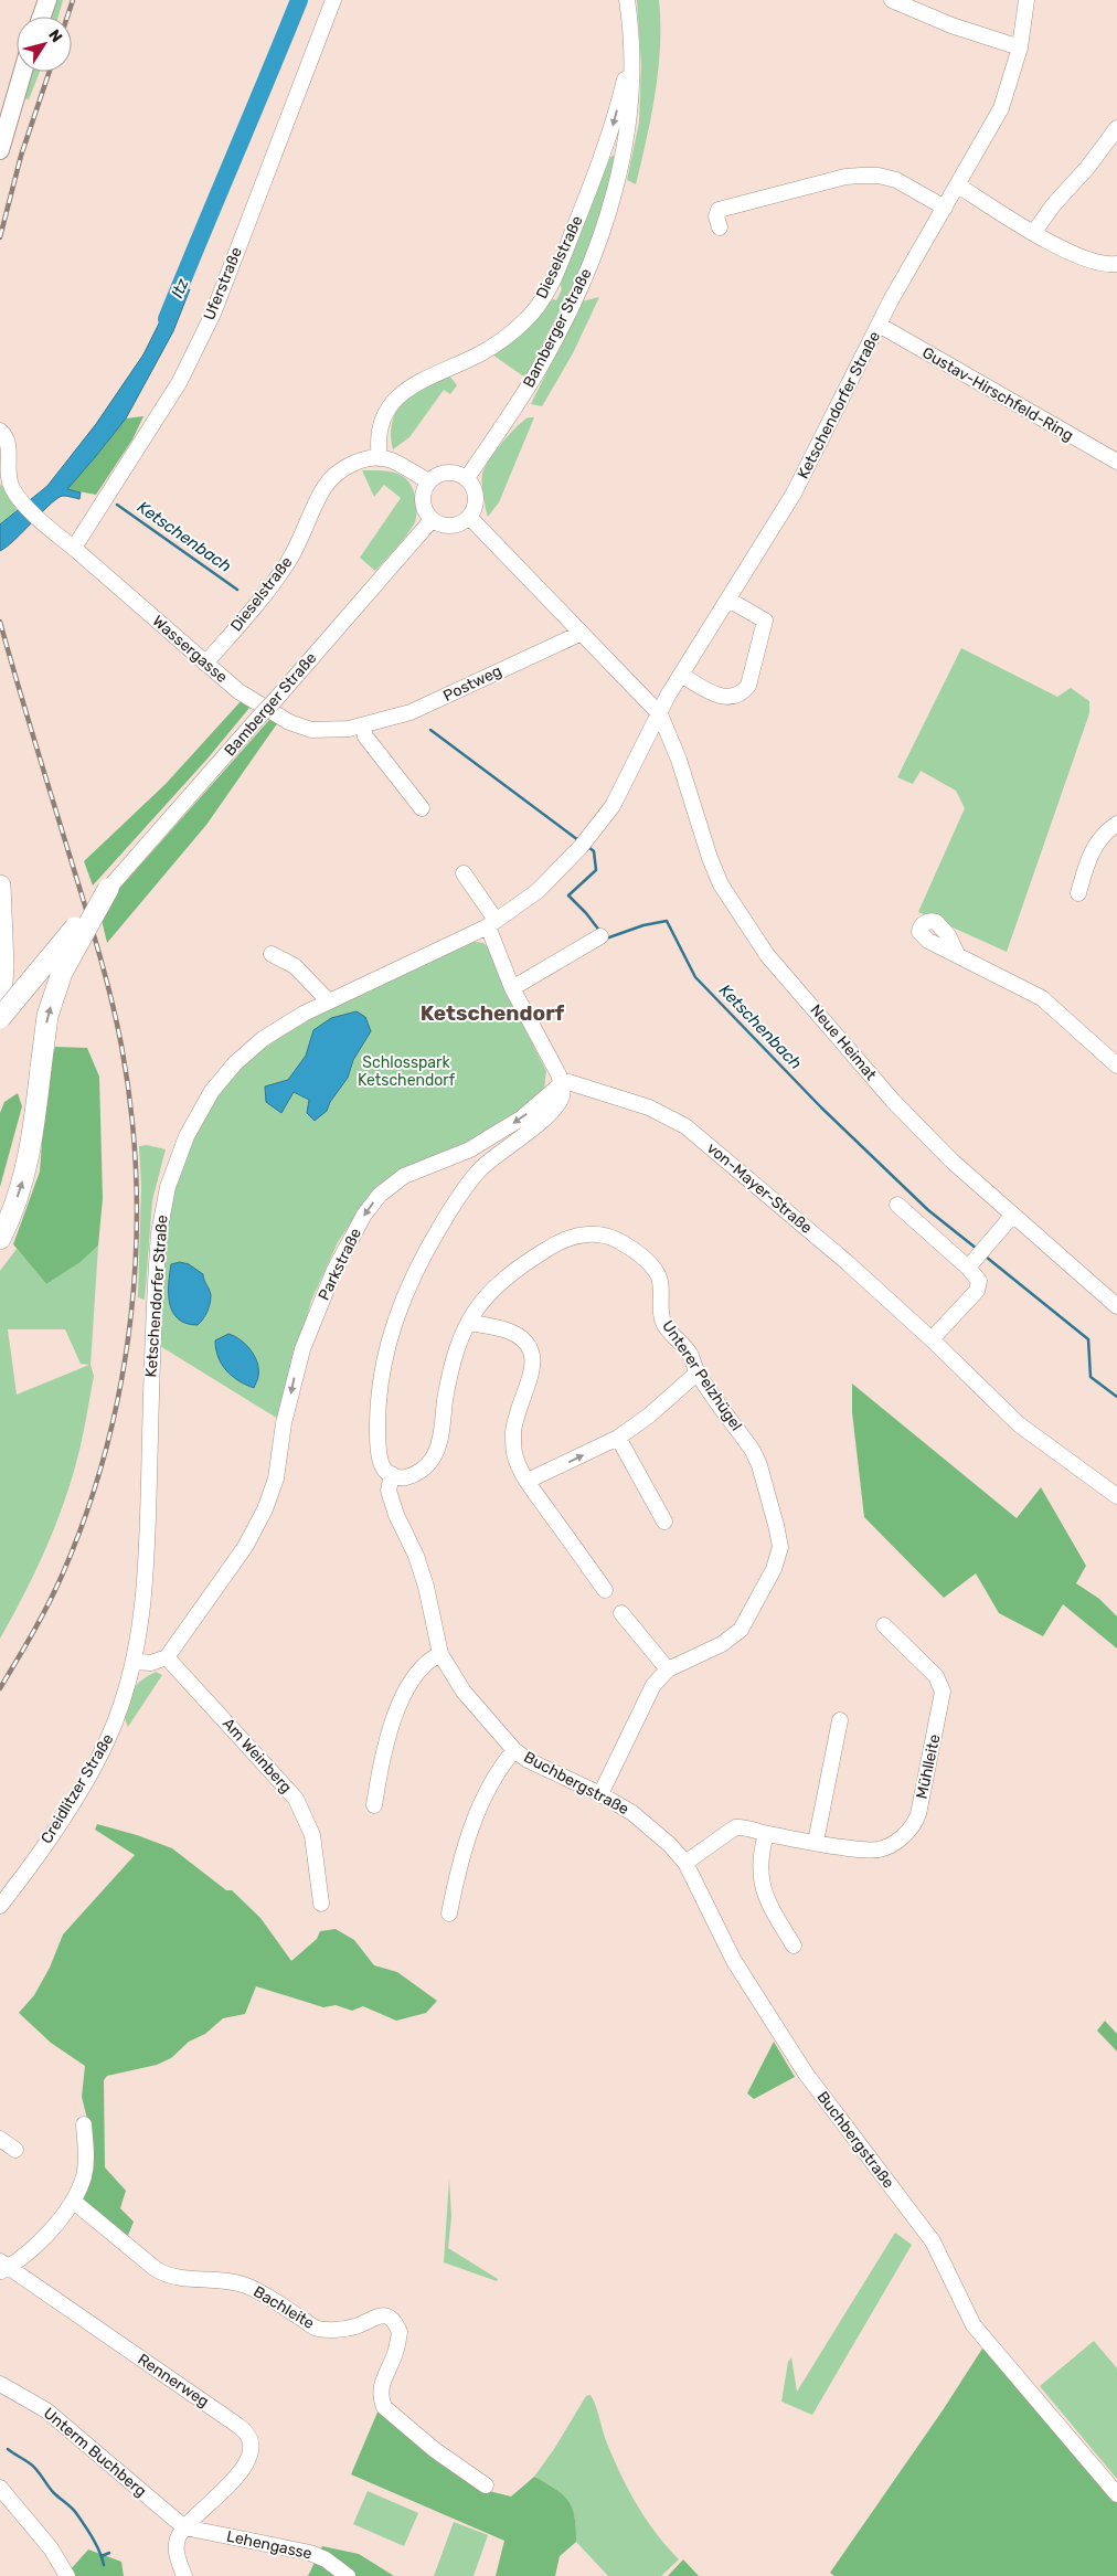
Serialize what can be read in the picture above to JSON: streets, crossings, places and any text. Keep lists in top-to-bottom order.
{
  "streets": {
    "street": [
      "Dieselstraße",
      "Uferstraße",
      "Bamberger Straße",
      "Gustav-Hirschfeld-Ring",
      "Ketschendorfer Straße",
      "Wassergasse",
      "Postweg",
      "Neue Heimat",
      "von-Mayer-Straße",
      "Parkstraße",
      "Unterer Pelzhügel",
      "Am Weinberg",
      "Mühlleite",
      "Buchbergstraße",
      "Creidlitzer Straße",
      "Bachleite",
      "Rennerweg",
      "Unterm Buchberg",
      "Lehengasse"
    ]
  },
  "crossings": [
    ["Dieselstraße", "Bamberger Straße"],
    ["Dieselstraße", "Wassergasse"],
    ["Uferstraße", "Wassergasse"],
    ["Gustav-Hirschfeld-Ring", "Ketschendorfer Straße"],
    ["Ketschendorfer Straße", "Neue Heimat"],
    ["Ketschendorfer Straße", "Creidlitzer Straße"],
    ["Wassergasse", "Postweg"],
    ["von-Mayer-Straße", "Parkstraße"],
    ["von-Mayer-Straße", "Buchbergstraße"],
    ["Parkstraße", "Am Weinberg"],
    ["Parkstraße", "Buchbergstraße"],
    ["Unterer Pelzhügel", "Buchbergstraße"],
    ["Mühlleite", "Buchbergstraße"],
    ["Rennerweg", "Unterm Buchberg"],
    ["Rennerweg", "Lehengasse"],
    ["Unterm Buchberg", "Lehengasse"]
  ],
  "one_way": ["Dieselstraße", "Parkstraße"],
  "districts": ["Ketschendorf"],
  "water": ["Itz", "Ketschenbach"],
  "parks": ["Schlosspark Ketschendorf"],
  "north": "top right"
}
